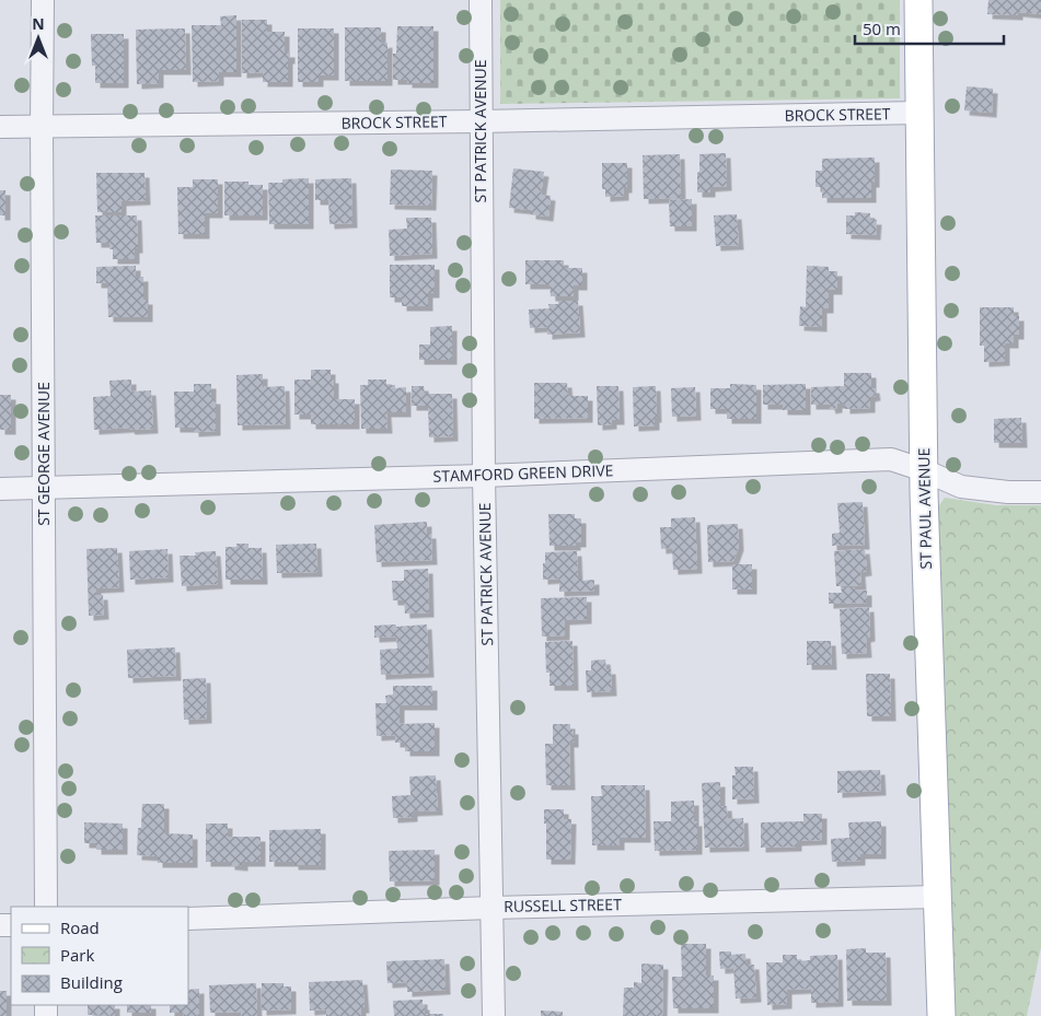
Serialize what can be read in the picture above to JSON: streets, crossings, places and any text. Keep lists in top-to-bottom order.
{
  "streets": {
    "main road": ["ST PAUL AVENUE"],
    "street": [
      "BROCK STREET",
      "ST PATRICK AVENUE",
      "ST GEORGE AVENUE",
      "STAMFORD GREEN DRIVE",
      "RUSSELL STREET"
    ]
  },
  "crossings": [
    ["BROCK STREET", "ST PATRICK AVENUE"],
    ["BROCK STREET", "ST GEORGE AVENUE"],
    ["BROCK STREET", "ST PAUL AVENUE"],
    ["ST PATRICK AVENUE", "STAMFORD GREEN DRIVE"],
    ["ST PATRICK AVENUE", "RUSSELL STREET"],
    ["ST GEORGE AVENUE", "STAMFORD GREEN DRIVE"],
    ["STAMFORD GREEN DRIVE", "ST PAUL AVENUE"],
    ["ST PAUL AVENUE", "RUSSELL STREET"]
  ],
  "legend": ["Road", "Park", "Building"],
  "scale_bar": "50 m",
  "north": "top"
}
